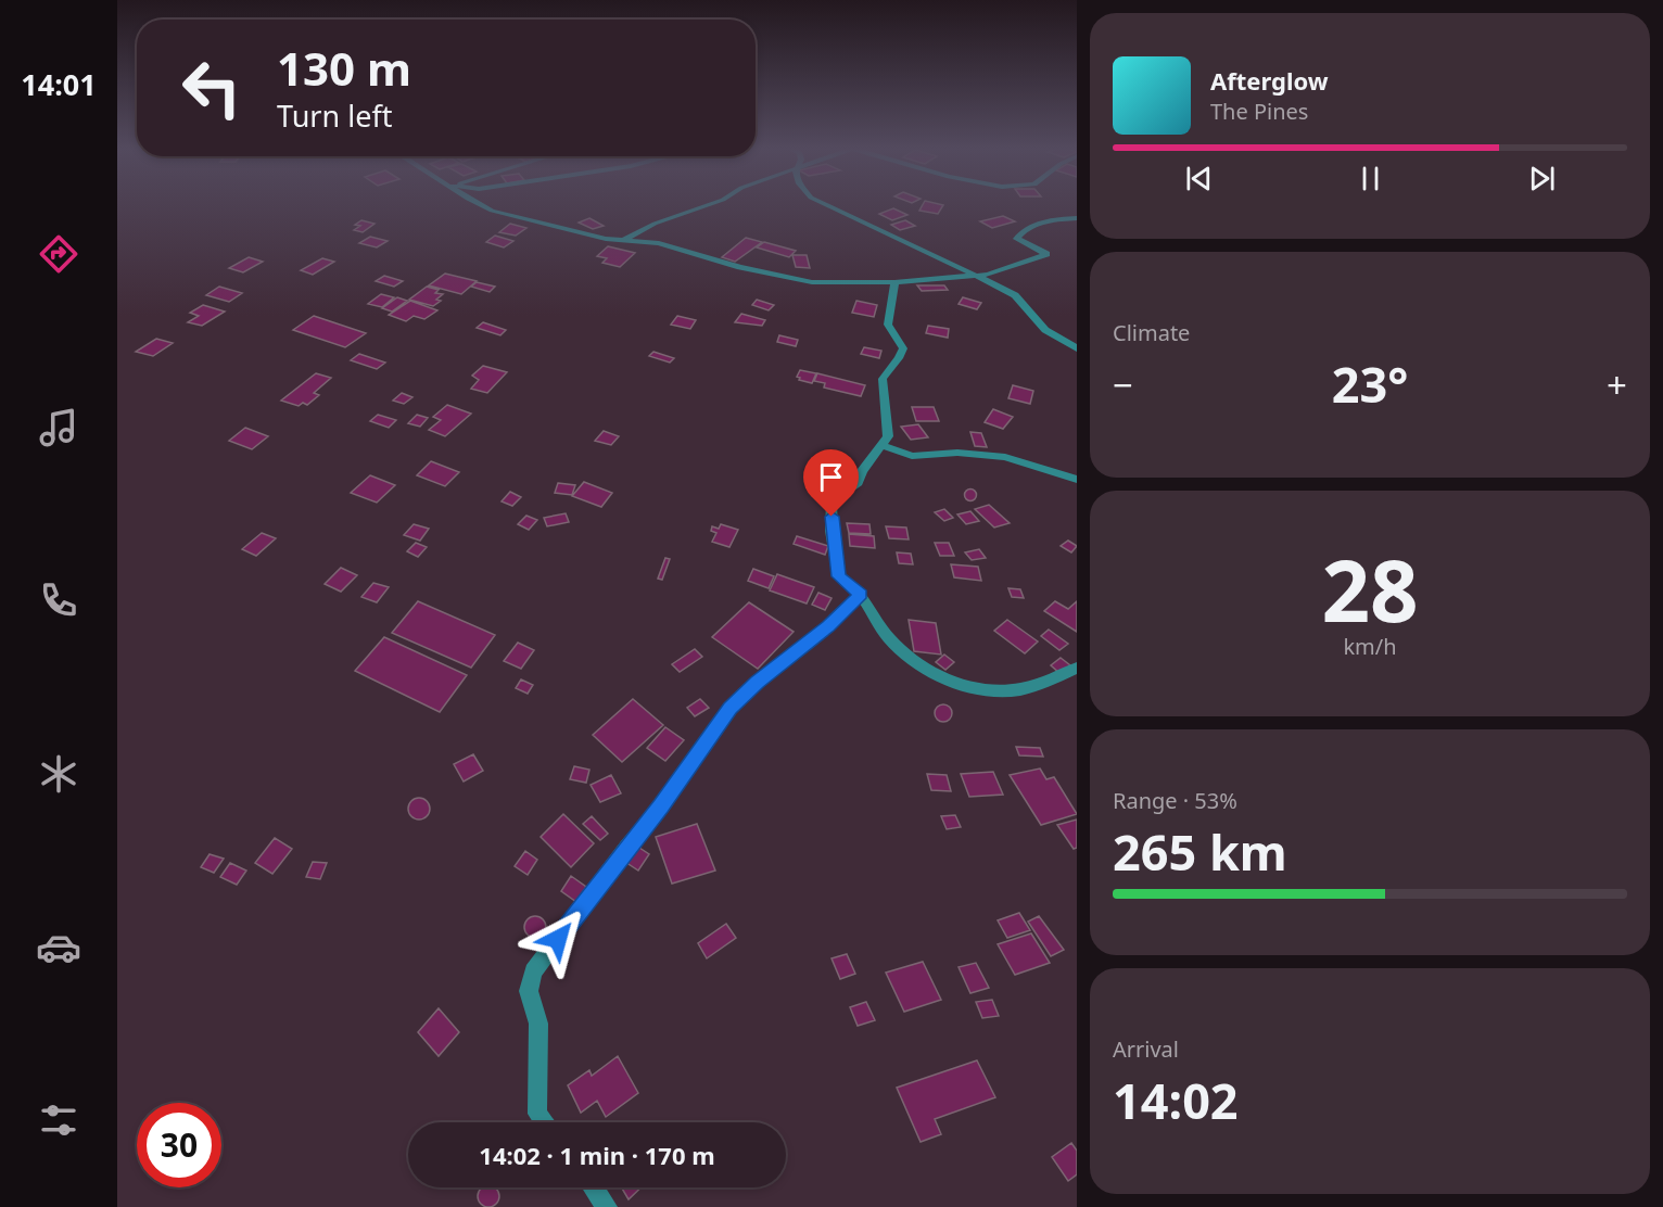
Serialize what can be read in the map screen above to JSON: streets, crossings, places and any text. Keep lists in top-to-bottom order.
{
  "page": {
    "tabs": "14:01",
    "turn": ["130 m", "Turn left"],
    "song": ["Afterglow", "The Pines"],
    "tile": [
      "Climate",
      ["28", "km/h"],
      ["Range · 53%", "265 km"],
      ["Arrival", "14:02"]
    ],
    "heat": ["−", "23°", "+"],
    "limit": "30",
    "trip": "14:02 · 1 min · 170 m"
  }
}
